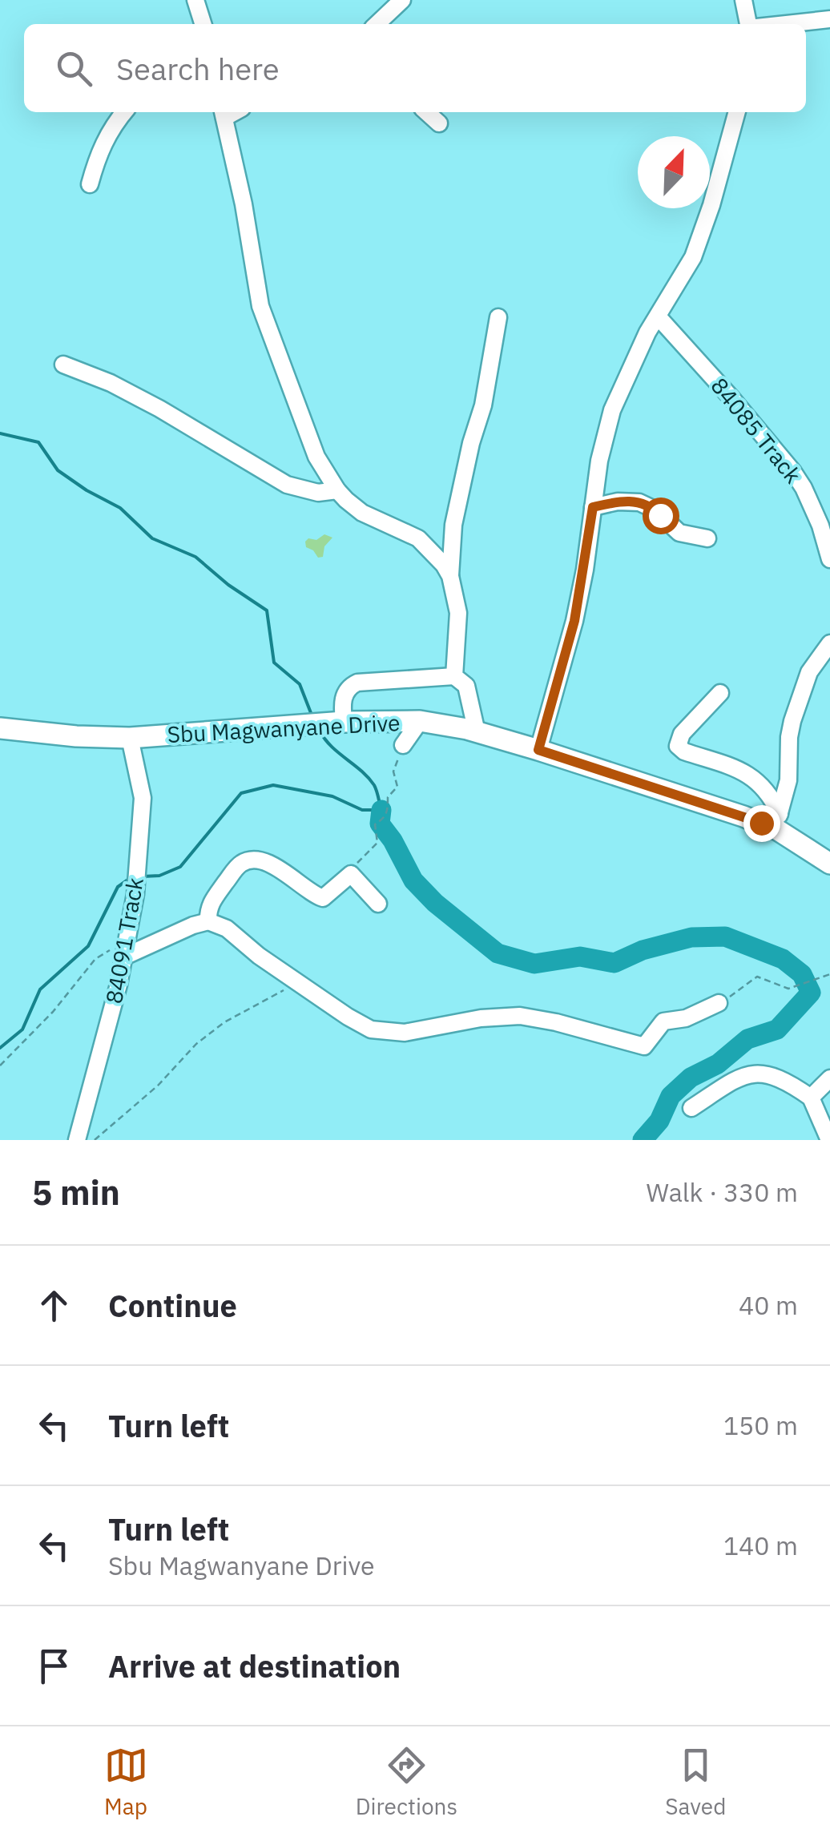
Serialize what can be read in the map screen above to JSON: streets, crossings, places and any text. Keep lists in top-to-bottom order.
{
  "streets": {
    "main road": ["Sbu Magwanyane Drive"],
    "street": ["84085 Track", "84091 Track"]
  },
  "crossings": [
    ["Sbu Magwanyane Drive", "84091 Track"]
  ],
  "north": "top right",
  "page": {
    "search": "Search here",
    "heading": ["5 min", "Walk · 330 m"],
    "list": [
      ["Continue", "40 m"],
      ["Turn left", "150 m"],
      ["Turn left", "Sbu Magwanyane Drive", "140 m"],
      "Arrive at destination"
    ],
    "nav": ["Map", "Directions", "Saved"]
  }
}
